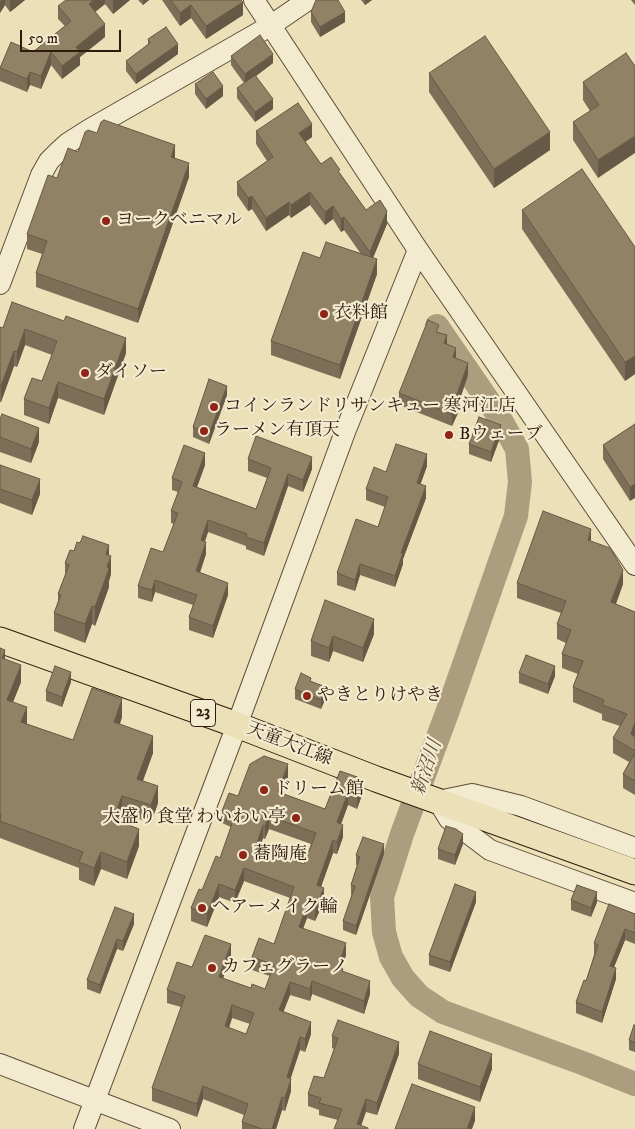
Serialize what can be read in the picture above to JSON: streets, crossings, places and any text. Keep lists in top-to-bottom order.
{
  "streets": {
    "main road": ["23", "天童大江線"]
  },
  "water": ["新沼川"],
  "places": [
    "ヨークベニマル",
    "衣料館",
    "ダイソー",
    "コインランドリサンキュー 寒河江店",
    "ラーメン有頂天",
    "Bウェーブ",
    "やきとりけやき",
    "ドリーム館",
    "大盛り食堂 わいわい亭",
    "蕎陶庵",
    "ヘアーメイク輪",
    "カフェグラーノ"
  ],
  "scale_bar": "50 m"
}
